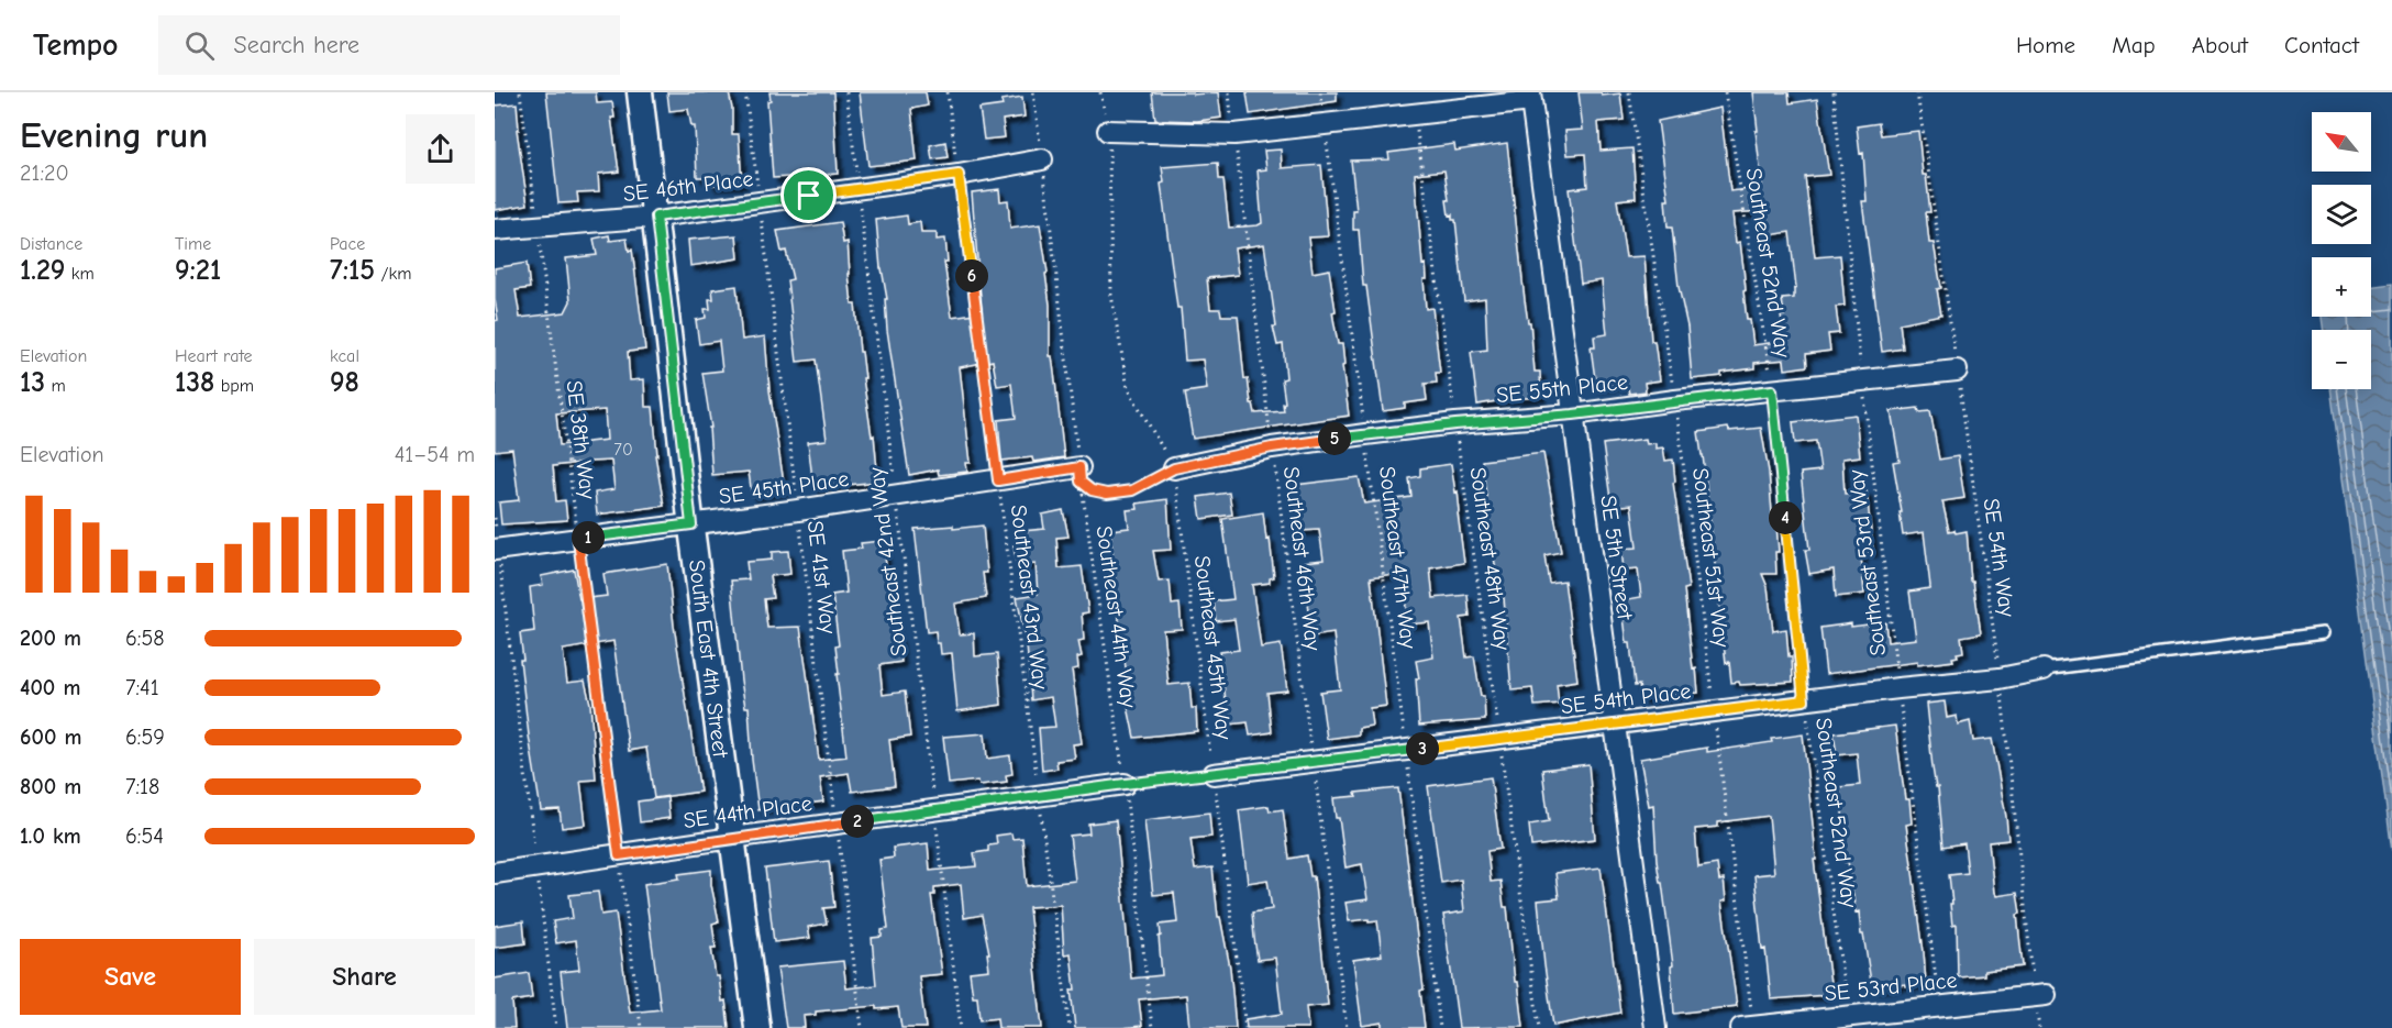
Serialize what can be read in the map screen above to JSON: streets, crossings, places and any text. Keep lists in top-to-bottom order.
{
  "streets": {
    "street": [
      "SE 46th Place",
      "SE 55th Place",
      "SE 45th Place",
      "SE 5th Street",
      "South East 4th Street",
      "SE 54th Place",
      "SE 44th Place",
      "SE 53rd Place"
    ],
    "path": [
      "Southeast 52nd Way",
      "SE 38th Way",
      "Southeast 47th Way",
      "Southeast 51st Way",
      "SE 54th Way",
      "Southeast 46th Way",
      "Southeast 48th Way",
      "Southeast 42nd Way",
      "Southeast 53rd Way",
      "SE 41st Way",
      "Southeast 43rd Way",
      "Southeast 44th Way",
      "Southeast 45th Way"
    ]
  },
  "crossings": [
    ["SE 46th Place", "SE 38th Way"],
    ["SE 46th Place", "Southeast 42nd Way"],
    ["SE 46th Place", "SE 41st Way"],
    ["SE 46th Place", "Southeast 43rd Way"],
    ["SE 46th Place", "Southeast 44th Way"],
    ["SE 46th Place", "South East 4th Street"],
    ["Southeast 52nd Way", "SE 55th Place"],
    ["Southeast 52nd Way", "SE 54th Place"],
    ["Southeast 52nd Way", "SE 53rd Place"],
    ["SE 55th Place", "Southeast 47th Way"],
    ["SE 55th Place", "SE 5th Street"],
    ["SE 55th Place", "Southeast 51st Way"],
    ["SE 55th Place", "SE 54th Way"],
    ["SE 55th Place", "Southeast 46th Way"],
    ["SE 55th Place", "Southeast 48th Way"],
    ["SE 55th Place", "Southeast 53rd Way"],
    ["SE 55th Place", "Southeast 45th Way"],
    ["SE 38th Way", "SE 45th Place"],
    ["SE 38th Way", "SE 44th Place"],
    ["SE 45th Place", "Southeast 42nd Way"],
    ["SE 45th Place", "SE 41st Way"],
    ["SE 45th Place", "Southeast 43rd Way"],
    ["SE 45th Place", "Southeast 44th Way"],
    ["SE 45th Place", "South East 4th Street"],
    ["Southeast 47th Way", "SE 54th Place"],
    ["SE 5th Street", "SE 54th Place"],
    ["Southeast 51st Way", "SE 54th Place"],
    ["Southeast 51st Way", "SE 53rd Place"],
    ["SE 54th Way", "SE 54th Place"],
    ["SE 54th Way", "SE 53rd Place"],
    ["Southeast 46th Way", "SE 54th Place"],
    ["Southeast 48th Way", "SE 54th Place"],
    ["Southeast 42nd Way", "SE 44th Place"],
    ["Southeast 53rd Way", "SE 54th Place"],
    ["Southeast 53rd Way", "SE 53rd Place"],
    ["SE 41st Way", "SE 44th Place"],
    ["Southeast 43rd Way", "SE 44th Place"],
    ["Southeast 44th Way", "SE 44th Place"],
    ["Southeast 45th Way", "SE 54th Place"],
    ["South East 4th Street", "SE 44th Place"]
  ],
  "house_numbers": ["70"],
  "north": "top left",
  "page": {
    "header": "Tempo",
    "search": "Search here",
    "nav": [
      "Home",
      "Map",
      "About",
      "Contact"
    ],
    "heading": ["Evening run", "21:20"],
    "map_buttons": ["+", "−"],
    "stats": [
      ["Distance", "1.29 km"],
      ["Time", "9:21"],
      ["Pace", "7:15 /km"],
      ["Elevation", "13 m"],
      ["Heart rate", "138 bpm"],
      ["kcal", "98"]
    ],
    "pins": [
      "6",
      "5",
      "4",
      "1",
      "3",
      "2"
    ],
    "chart": ["Elevation", "41–54 m"],
    "list": [
      {
        "name": "200 m",
        "note": "6:58"
      },
      {
        "name": "400 m",
        "note": "7:41"
      },
      {
        "name": "600 m",
        "note": "6:59"
      },
      {
        "name": "800 m",
        "note": "7:18"
      },
      {
        "name": "1.0 km",
        "note": "6:54"
      }
    ],
    "buttons": ["Save", "Share"]
  }
}
